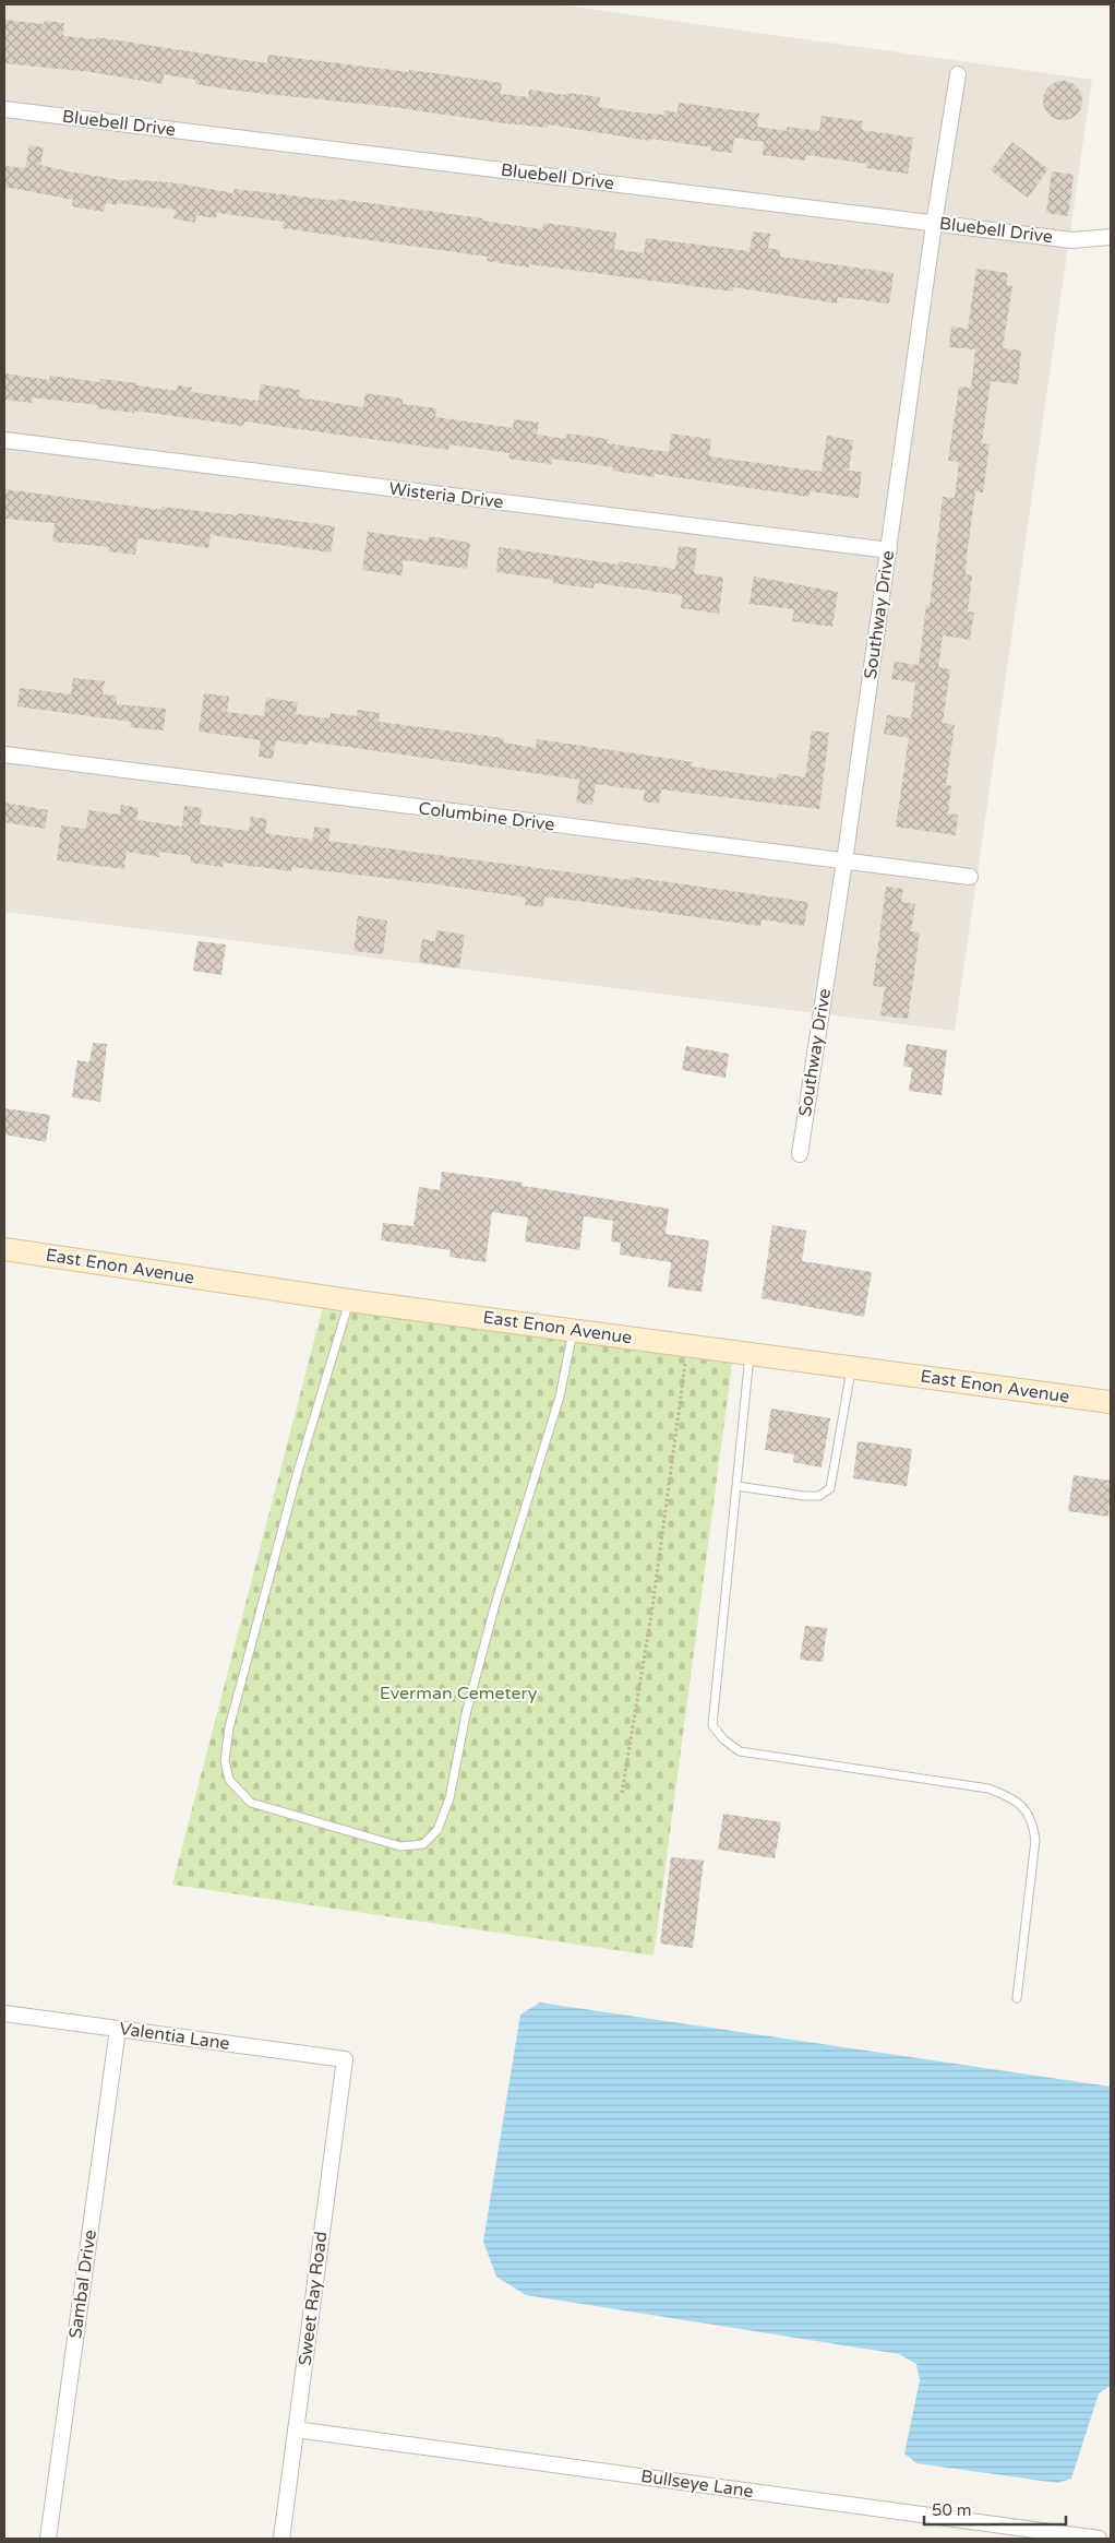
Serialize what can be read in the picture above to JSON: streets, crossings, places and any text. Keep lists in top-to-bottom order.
{
  "streets": {
    "street": [
      "Bluebell Drive",
      "Wisteria Drive",
      "Southway Drive",
      "Columbine Drive",
      "East Enon Avenue",
      "Valentia Lane",
      "Sambal Drive",
      "Sweet Ray Road",
      "Bullseye Lane"
    ]
  },
  "crossings": [
    ["Bluebell Drive", "Southway Drive"],
    ["Wisteria Drive", "Southway Drive"],
    ["Southway Drive", "Columbine Drive"],
    ["Valentia Lane", "Sambal Drive"],
    ["Valentia Lane", "Sweet Ray Road"],
    ["Sweet Ray Road", "Bullseye Lane"]
  ],
  "parks": ["Everman Cemetery"],
  "scale_bar": "50 m"
}
